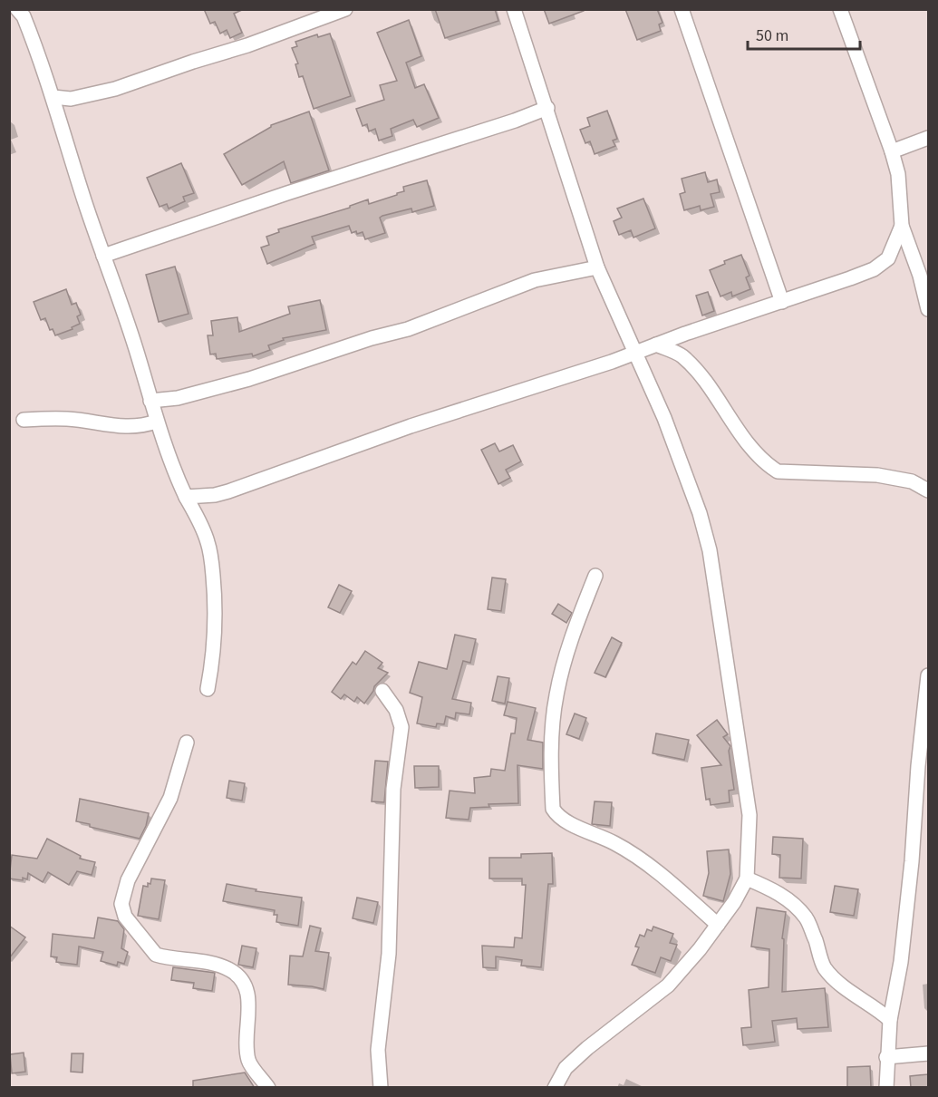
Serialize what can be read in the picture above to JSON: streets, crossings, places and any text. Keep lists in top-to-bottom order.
{
  "scale_bar": "50 m"
}
